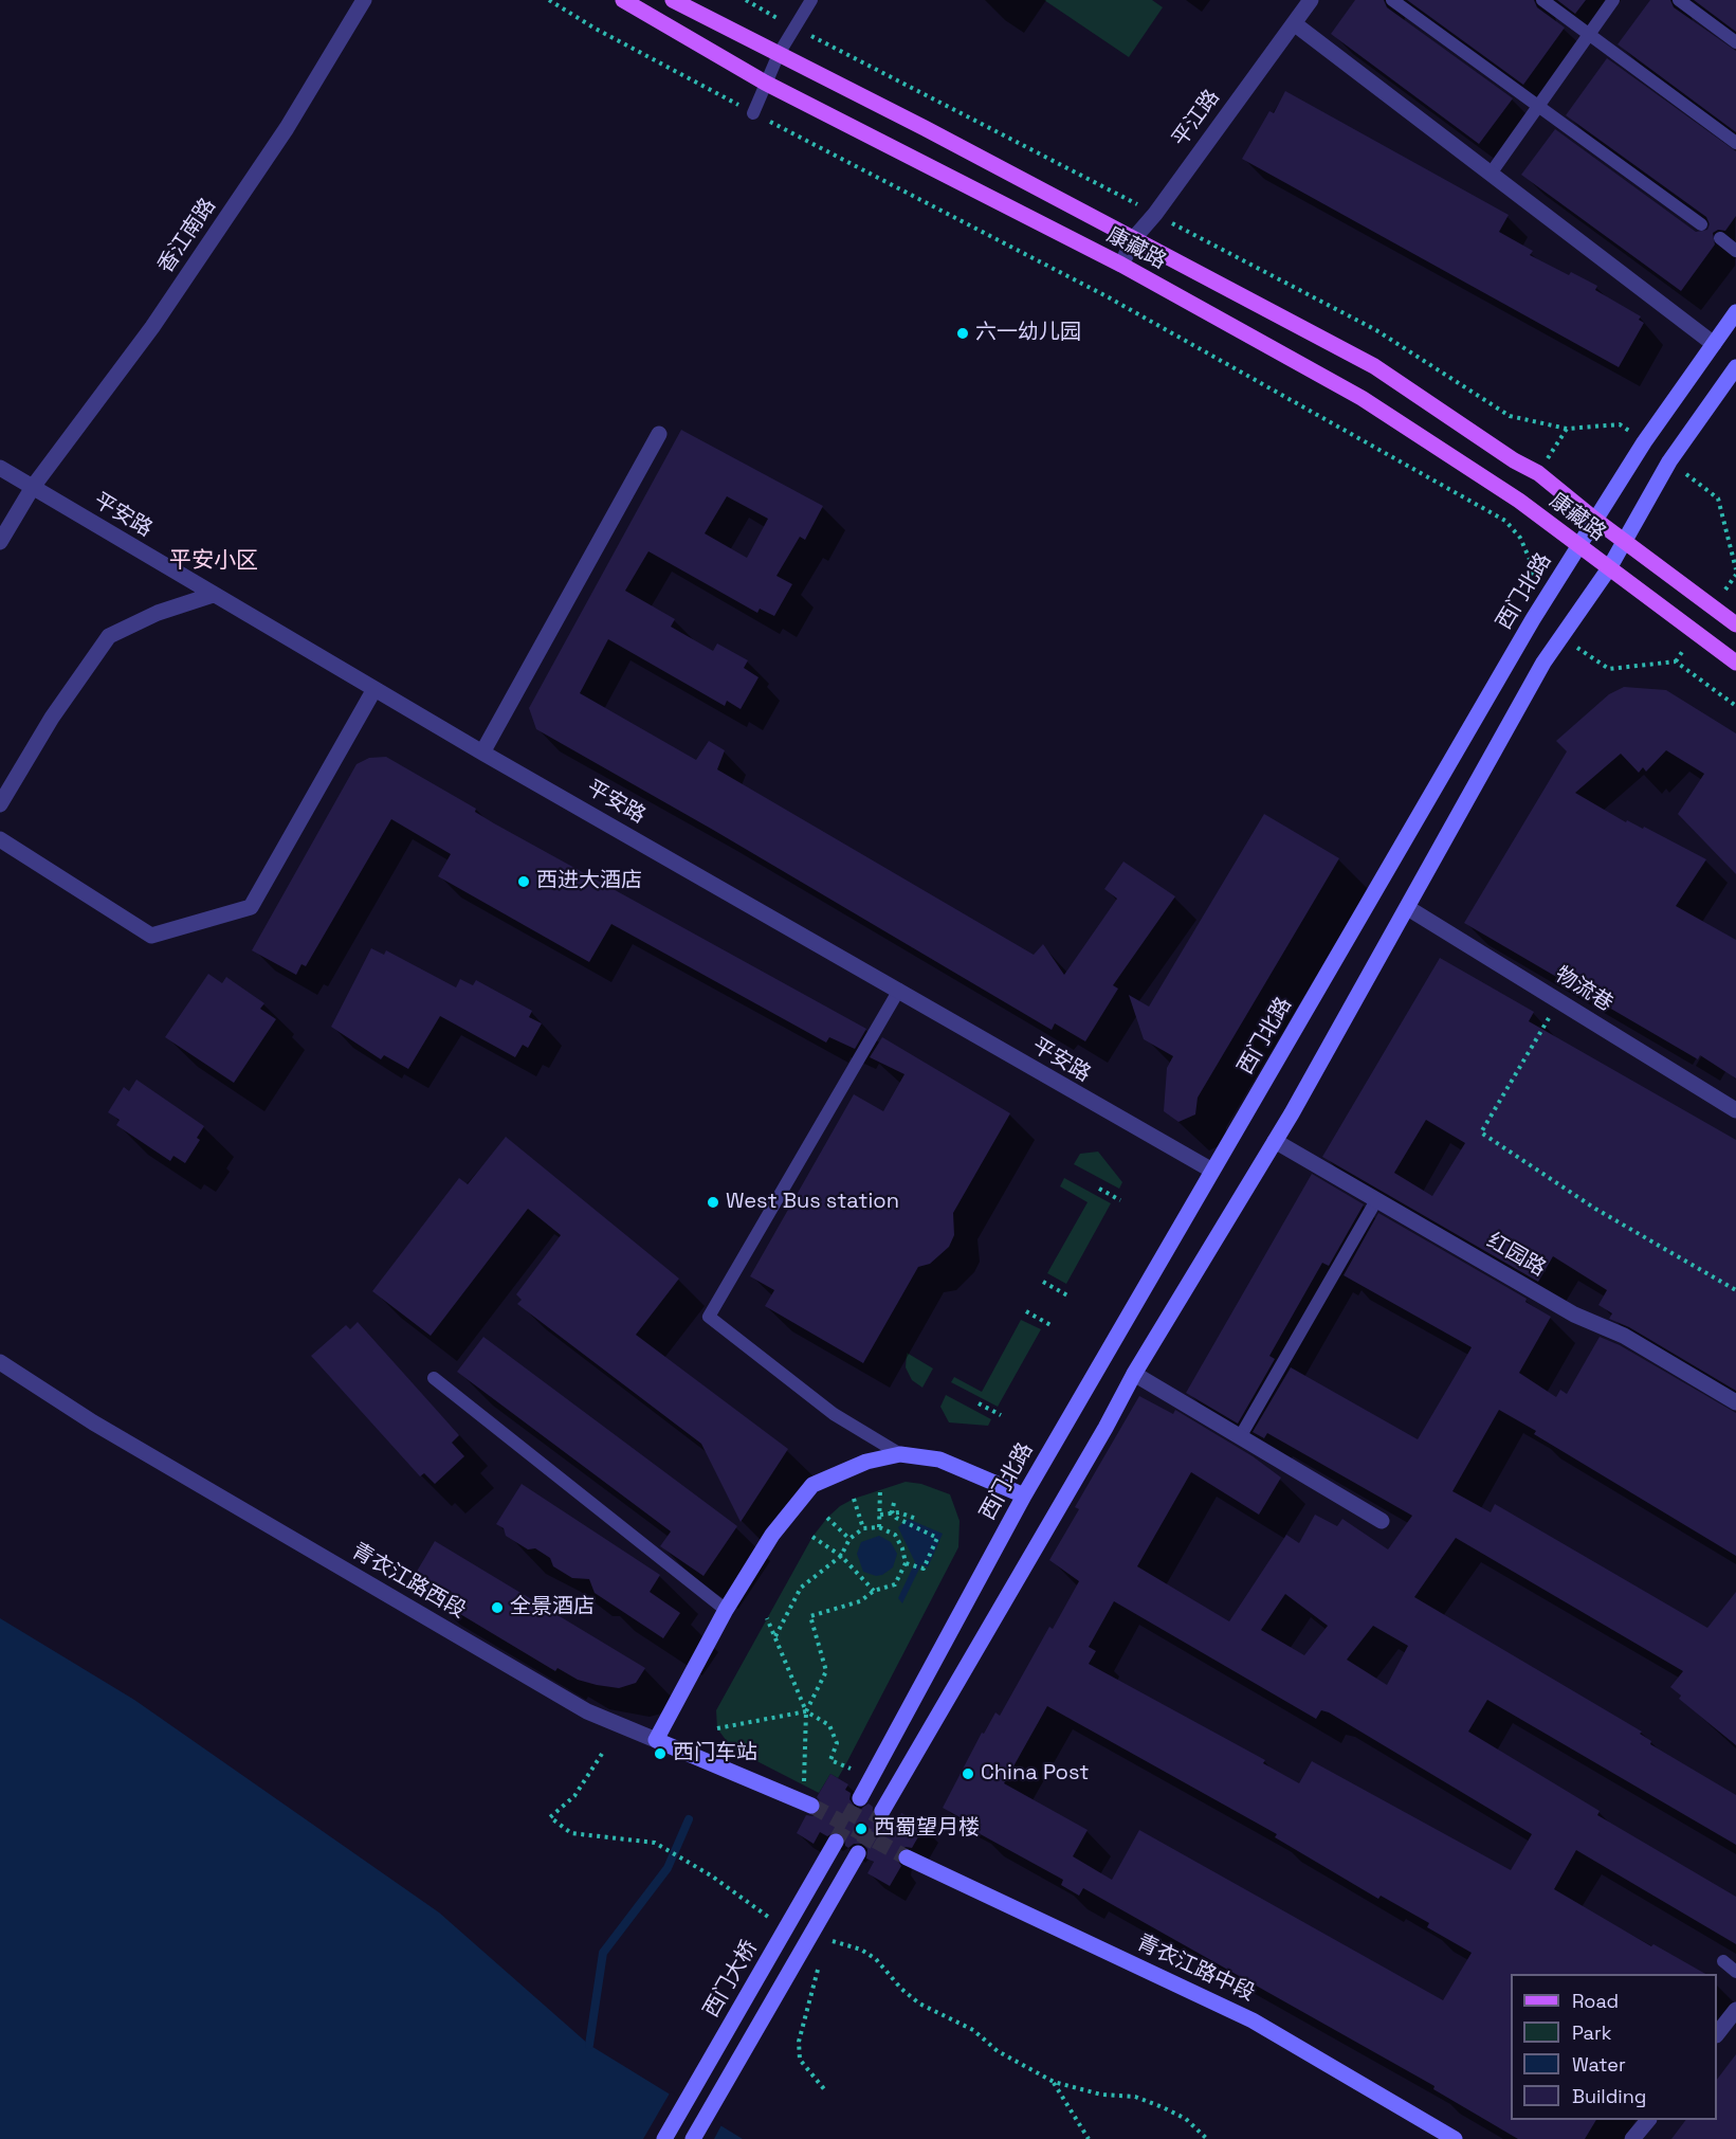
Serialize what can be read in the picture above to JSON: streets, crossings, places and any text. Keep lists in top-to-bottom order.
{
  "streets": {
    "main road": [
      "康藏路",
      "西门北路",
      "青衣江路西段",
      "青衣江路中段",
      "西门大桥"
    ],
    "street": [
      "平江路",
      "香江南路",
      "平安路",
      "物流巷",
      "红园路"
    ]
  },
  "crossings": [
    ["平江路", "康藏路"],
    ["香江南路", "平安路"],
    ["康藏路", "西门北路"],
    ["平安路", "西门北路"]
  ],
  "districts": ["平安小区"],
  "places": [
    "六一幼儿园",
    "西进大酒店",
    "West Bus station",
    "全景酒店",
    "西门车站",
    "China Post",
    "西蜀望月楼"
  ],
  "legend": [
    "Road",
    "Park",
    "Water",
    "Building"
  ]
}
